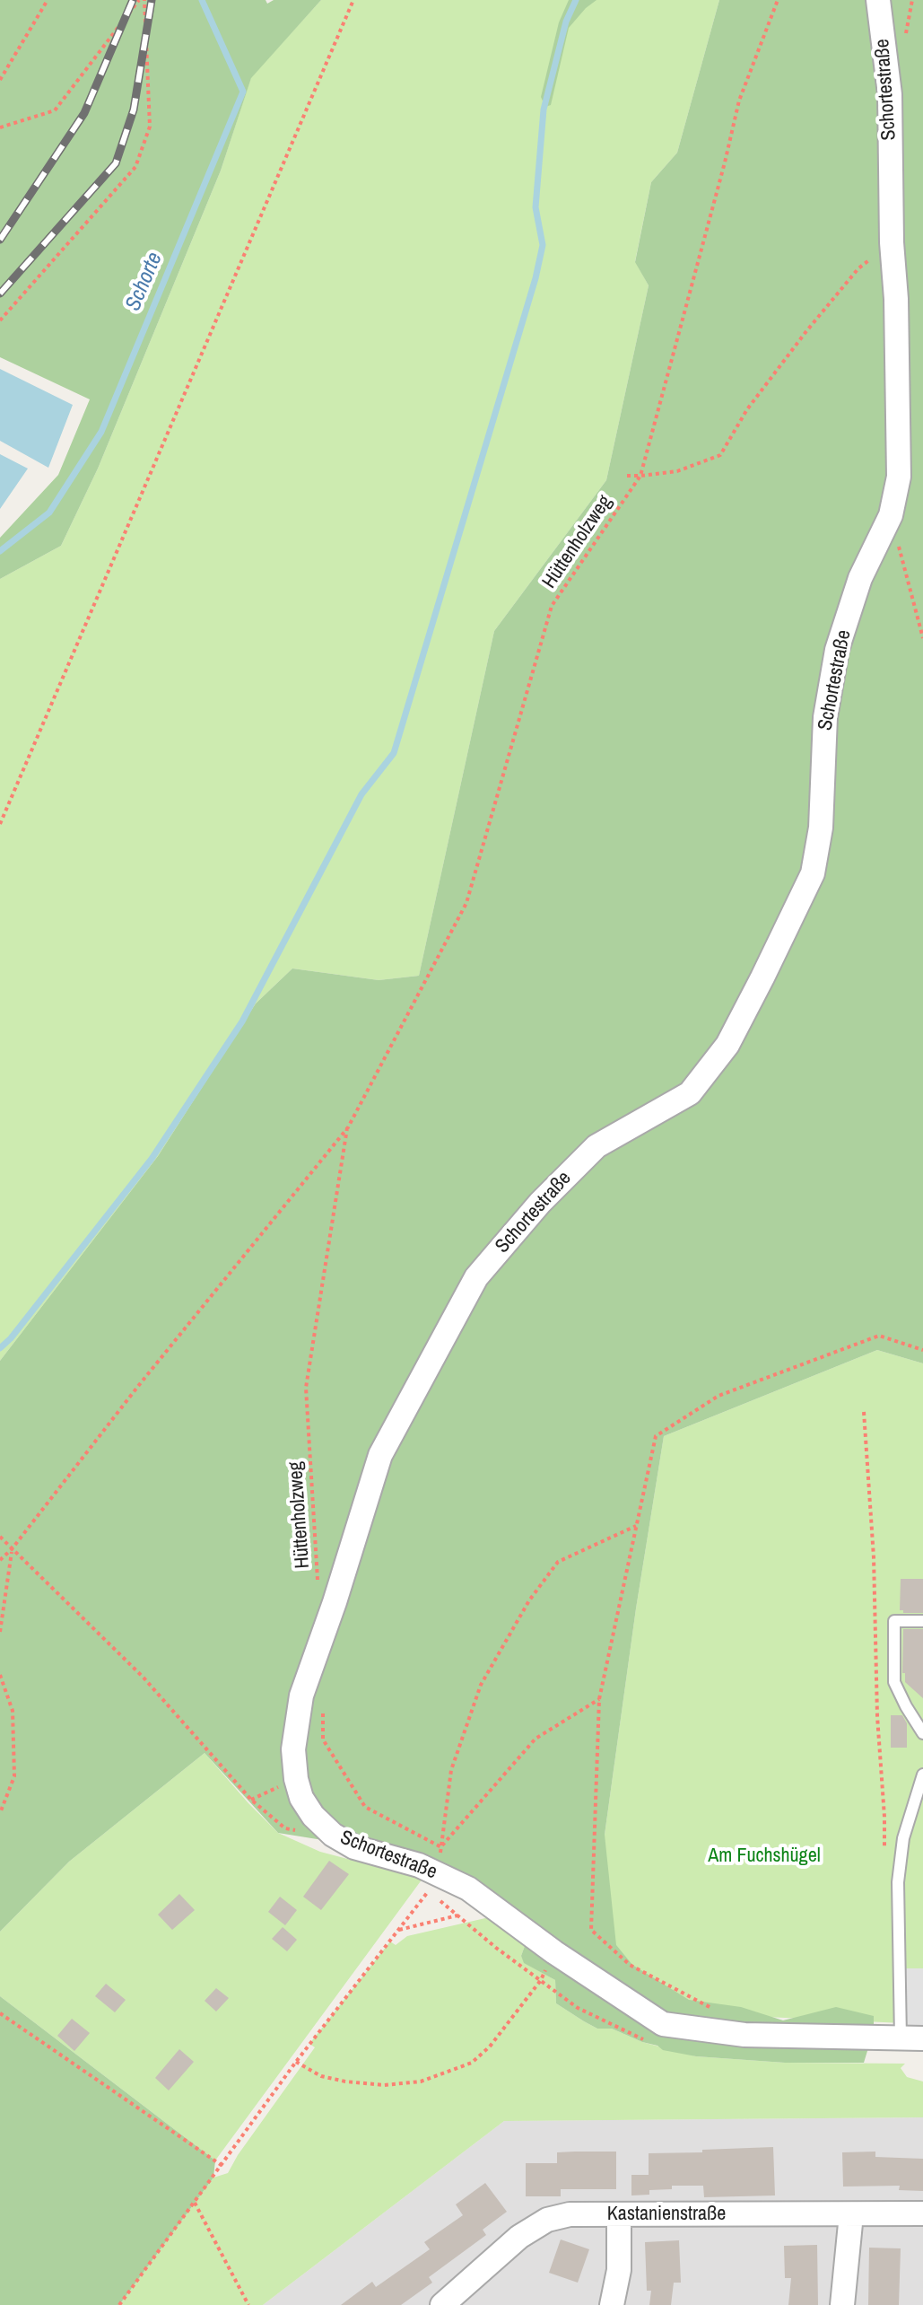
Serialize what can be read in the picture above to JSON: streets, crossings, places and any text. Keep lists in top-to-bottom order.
{
  "streets": {
    "street": ["Schortestraße", "Kastanienstraße"],
    "path": ["Hüttenholzweg"]
  },
  "water": ["Schorte"],
  "parks": ["Am Fuchshügel"]
}
